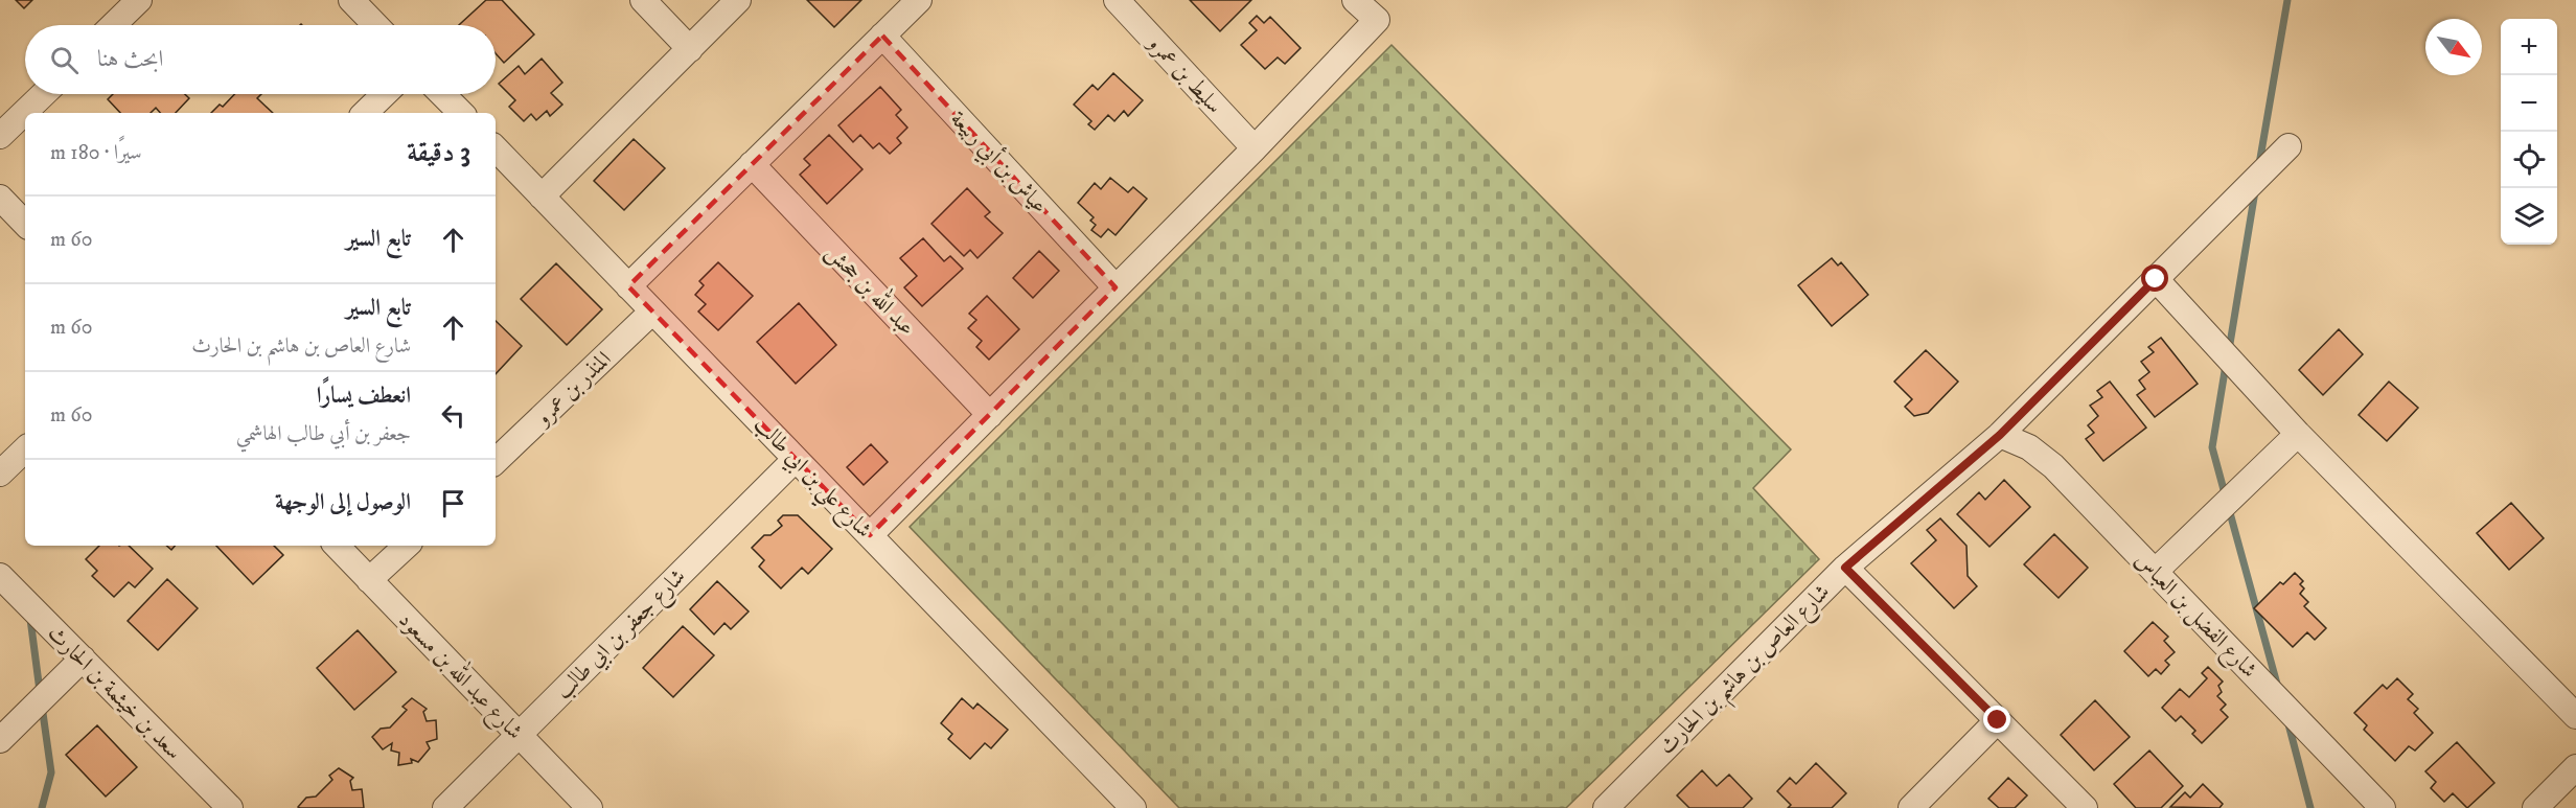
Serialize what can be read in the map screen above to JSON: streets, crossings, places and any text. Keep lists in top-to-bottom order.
{
  "streets": {
    "street": [
      "سليط بن عمرو",
      "عياش بن أبي ربيعة",
      "عبد الله بن جحش",
      "المنذر بن عمرو",
      "شارع علي بن ابي طالب",
      "شارع الفضل بن العباس",
      "شارع جعفر بن ابي طالب",
      "شارع العاص بن هاشم بن الحارث",
      "شارع عبد الله بن مسعود",
      "سعد بن خيثمة بن الحارث"
    ]
  },
  "crossings": [
    ["المنذر بن عمرو", "شارع علي بن ابي طالب"],
    ["شارع علي بن ابي طالب", "شارع جعفر بن ابي طالب"],
    ["شارع الفضل بن العباس", "شارع العاص بن هاشم بن الحارث"],
    ["شارع جعفر بن ابي طالب", "شارع عبد الله بن مسعود"]
  ],
  "north": "bottom right",
  "page": {
    "map_buttons": ["+", "−"],
    "search": "ابحث هنا",
    "heading": ["3 دقيقة", "سيرًا · 180 m"],
    "list": [
      ["تابع السير", "60 m"],
      ["تابع السير", "شارع العاص بن هاشم بن الحارث", "60 m"],
      ["انعطف يسارًا", "جعفر بن أبي طالب الهاشمي", "60 m"],
      "الوصول إلى الوجهة"
    ]
  }
}
